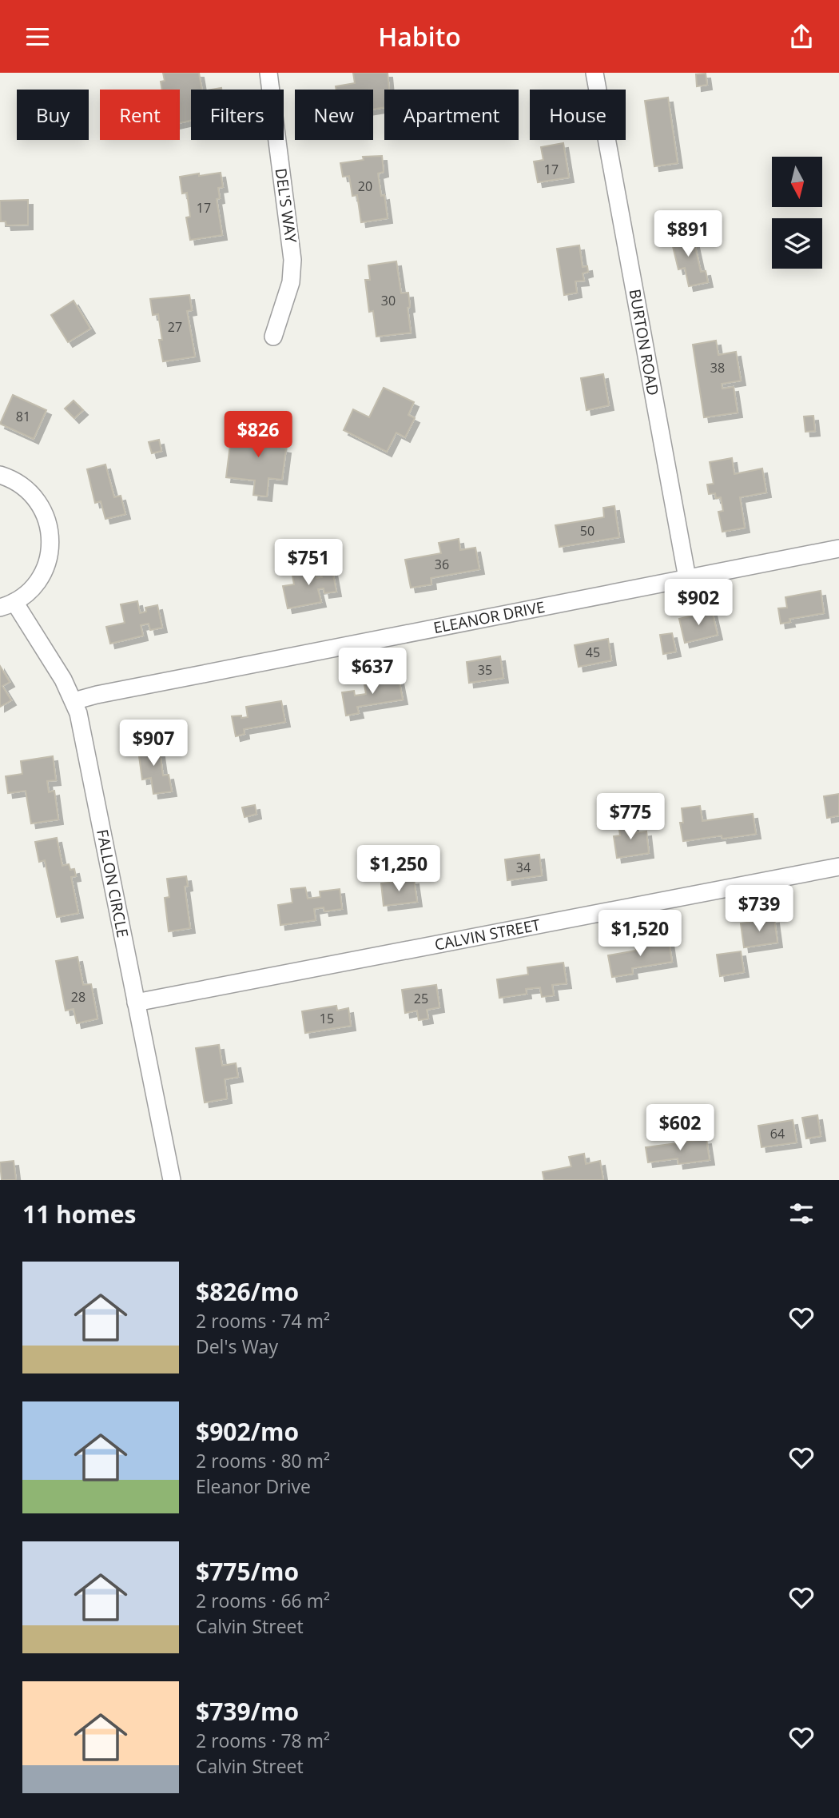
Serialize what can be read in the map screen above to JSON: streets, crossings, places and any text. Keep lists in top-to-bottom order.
{
  "streets": {
    "street": [
      "DEL'S WAY",
      "BURTON ROAD",
      "ELEANOR DRIVE",
      "FALLON CIRCLE",
      "CALVIN STREET"
    ]
  },
  "crossings": [
    ["BURTON ROAD", "ELEANOR DRIVE"],
    ["ELEANOR DRIVE", "FALLON CIRCLE"],
    ["FALLON CIRCLE", "CALVIN STREET"]
  ],
  "house_numbers": [
    "17",
    "20",
    "17",
    "30",
    "27",
    "38",
    "81",
    "50",
    "36",
    "45",
    "35",
    "34",
    "28",
    "25",
    "15",
    "64"
  ],
  "north": "bottom",
  "page": {
    "header": "Habito",
    "chip": [
      "Buy",
      "Rent",
      "Filters",
      "New",
      "Apartment",
      "House"
    ],
    "price": [
      "$891",
      "$826",
      "$751",
      "$902",
      "$637",
      "$907",
      "$775",
      "$1,250",
      "$739",
      "$1,520",
      "$602"
    ],
    "heading": "11 homes",
    "list": [
      {
        "name": "$826/mo",
        "note": "2 rooms · 74 m² · Del's Way"
      },
      {
        "name": "$902/mo",
        "note": "2 rooms · 80 m² · Eleanor Drive"
      },
      {
        "name": "$775/mo",
        "note": "2 rooms · 66 m² · Calvin Street"
      },
      {
        "name": "$739/mo",
        "note": "2 rooms · 78 m² · Calvin Street"
      }
    ]
  }
}
